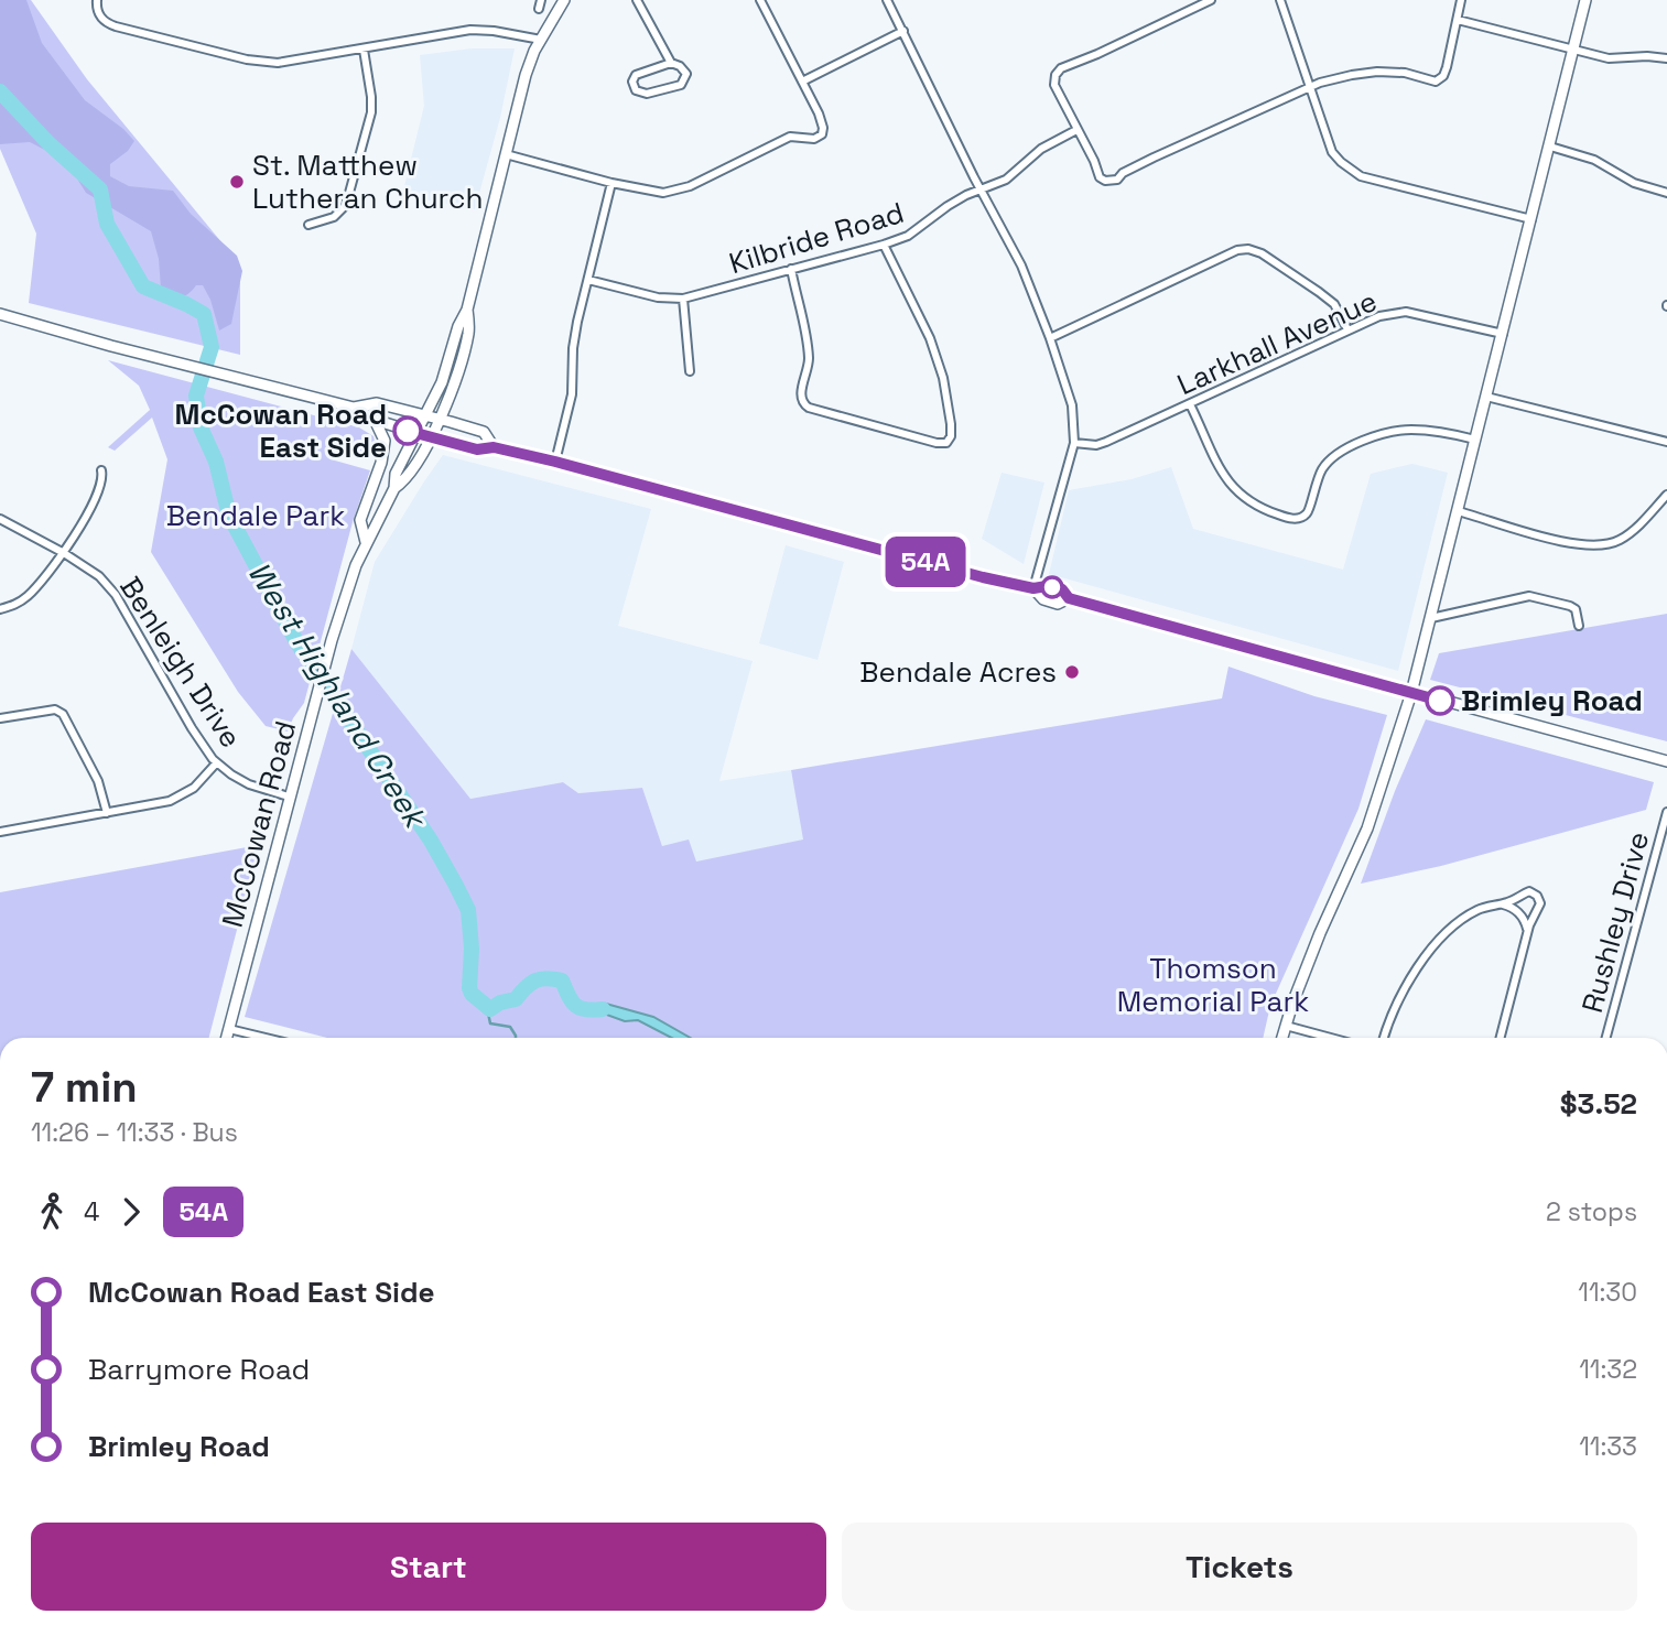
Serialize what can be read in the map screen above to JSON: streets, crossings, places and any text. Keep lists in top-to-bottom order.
{
  "streets": {
    "main road": ["McCowan Road"],
    "street": [
      "Kilbride Road",
      "Larkhall Avenue",
      "Benleigh Drive",
      "Rushley Drive"
    ]
  },
  "crossings": [
    ["Benleigh Drive", "McCowan Road"]
  ],
  "water": ["West Highland Creek"],
  "parks": ["Bendale Park", "Thomson Memorial Park"],
  "places": [
    "St. Matthew Lutheran Church",
    "McCowan Road East Side",
    "Bendale Acres",
    "Brimley Road"
  ],
  "lines": ["bus line 54A"],
  "page": {
    "on_map": "54A",
    "heading": ["7 min", "11:26 – 11:33 · Bus", "$3.52"],
    "legs": ["4", "54A", "2 stops"],
    "list": [
      {
        "name": "McCowan Road East Side",
        "value": "11:30"
      },
      {
        "name": "Barrymore Road",
        "value": "11:32"
      },
      {
        "name": "Brimley Road",
        "value": "11:33"
      }
    ],
    "buttons": ["Start", "Tickets"]
  }
}
